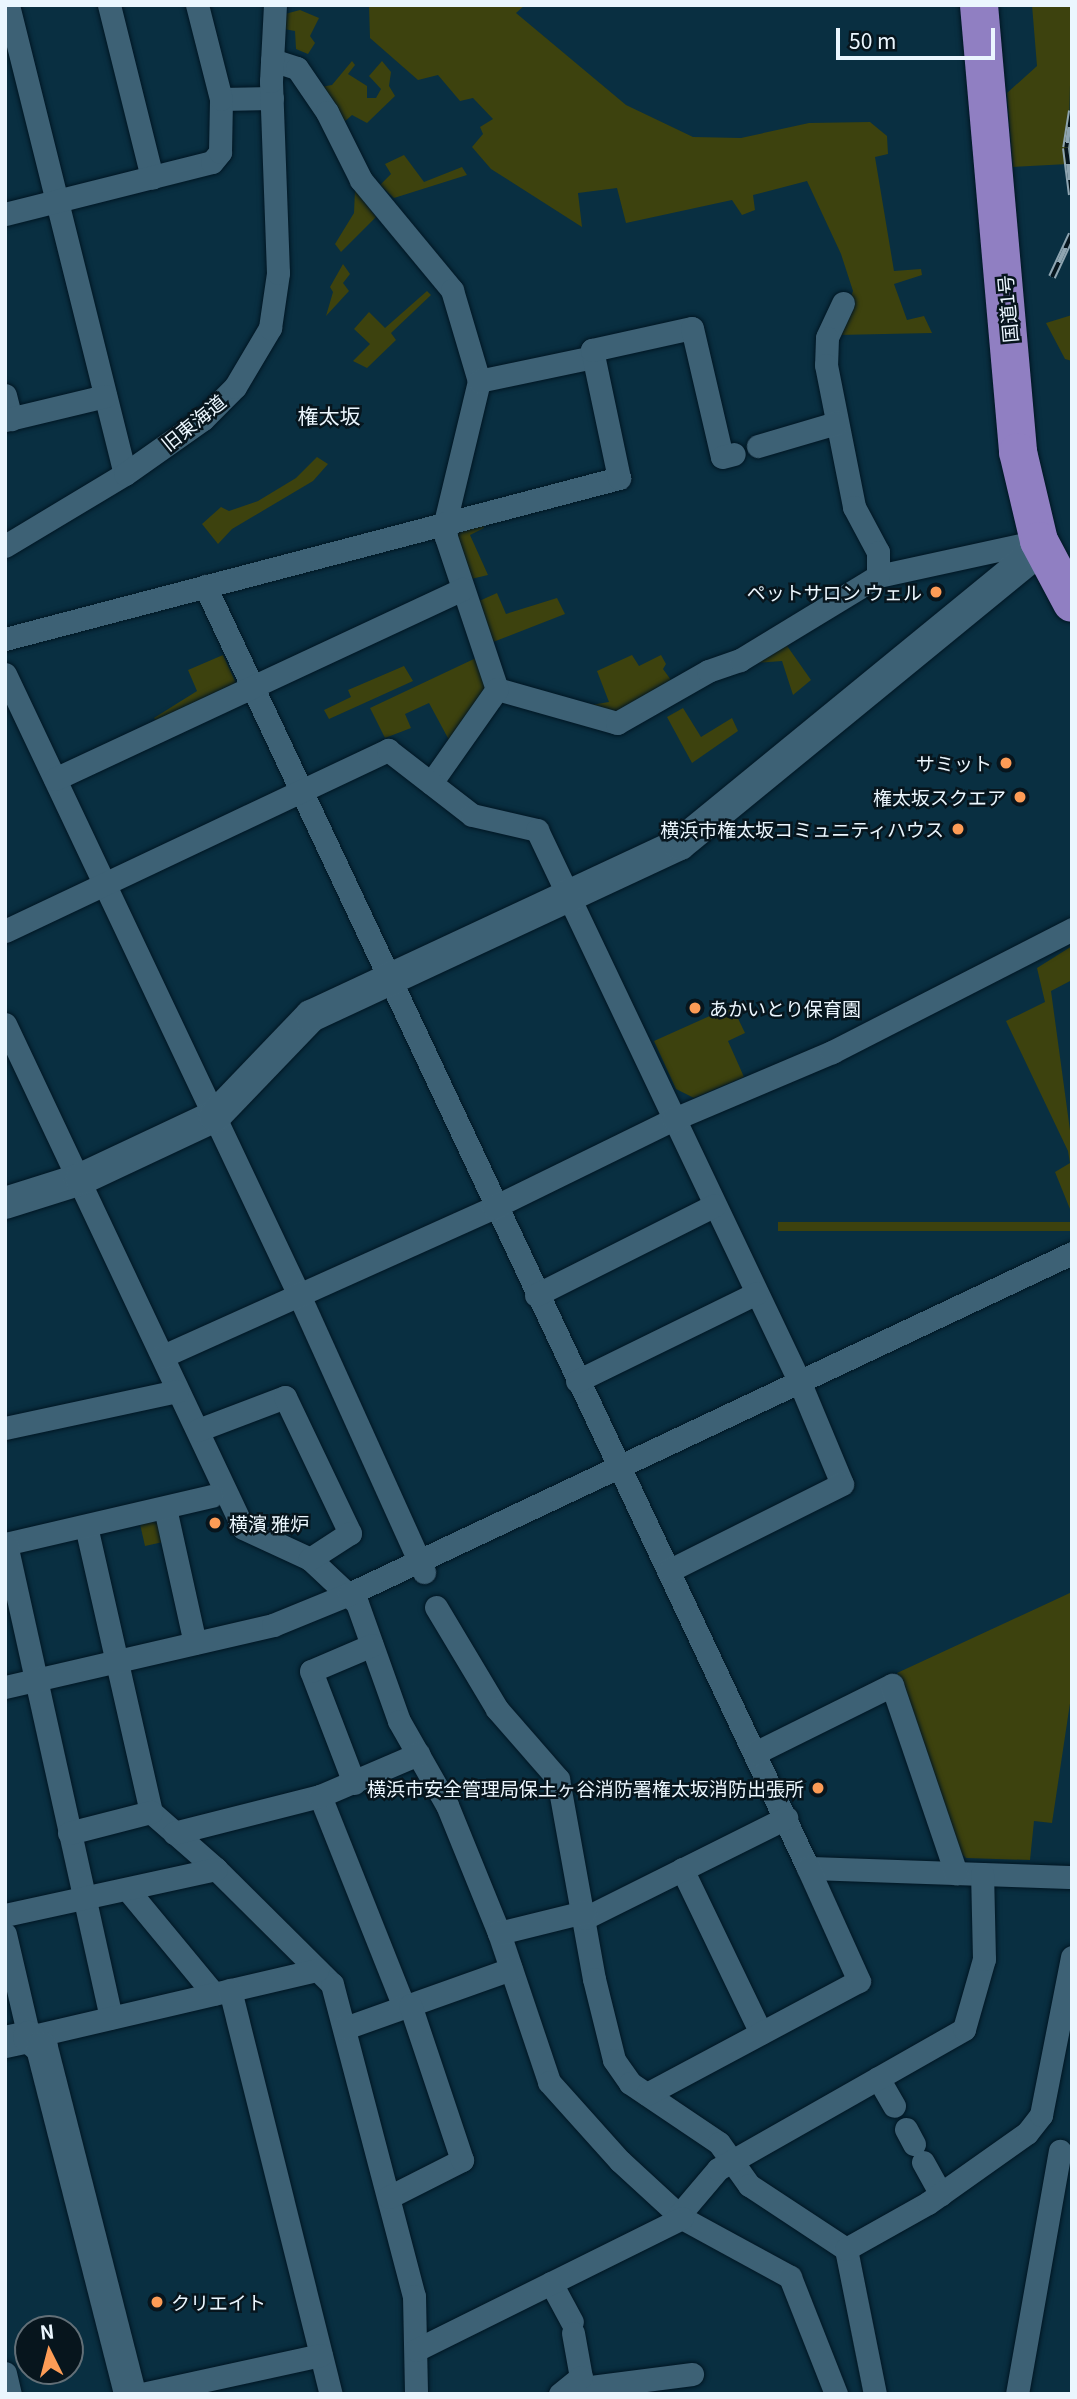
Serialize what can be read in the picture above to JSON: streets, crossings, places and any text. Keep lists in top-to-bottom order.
{
  "streets": {
    "highway": ["国道1号"],
    "street": ["旧東海道"]
  },
  "districts": ["権太坂"],
  "places": [
    "ペットサロン ウェル",
    "サミット",
    "権太坂スクエア",
    "横浜市権太坂コミュニティハウス",
    "あかいとり保育園",
    "横濱 雅炉",
    "横浜市安全管理局保土ヶ谷消防署権太坂消防出張所",
    "クリエイト"
  ],
  "scale_bar": "50 m",
  "north": "top"
}
